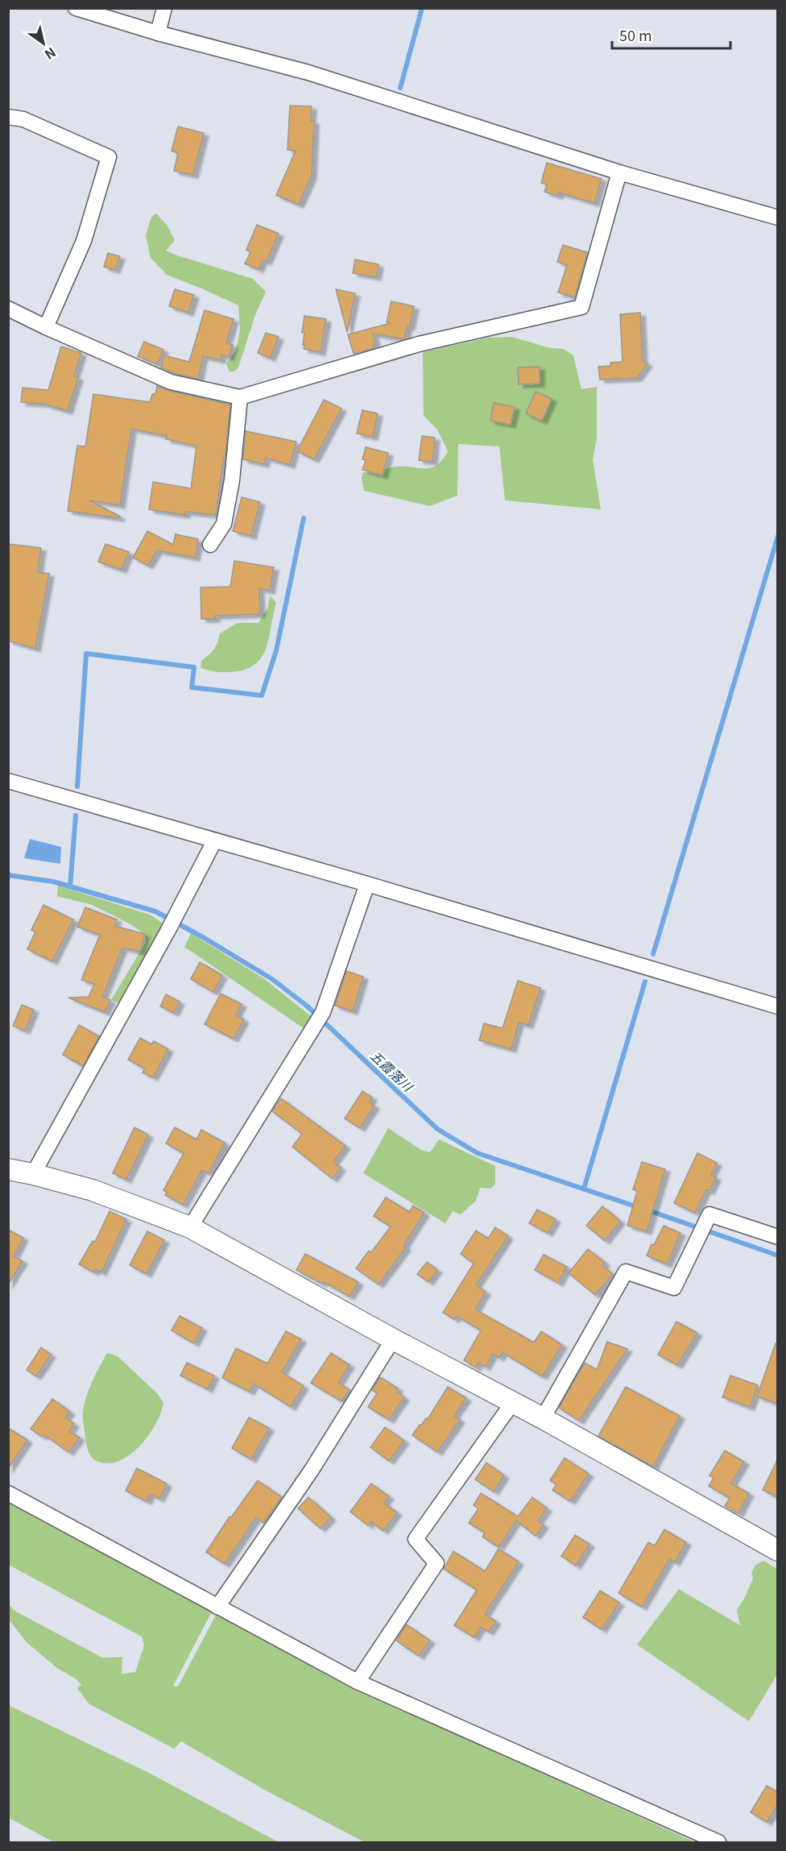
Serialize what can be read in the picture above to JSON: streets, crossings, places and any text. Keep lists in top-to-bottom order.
{
  "water": ["五霞落川"],
  "scale_bar": "50 m",
  "north": "bottom right"
}
